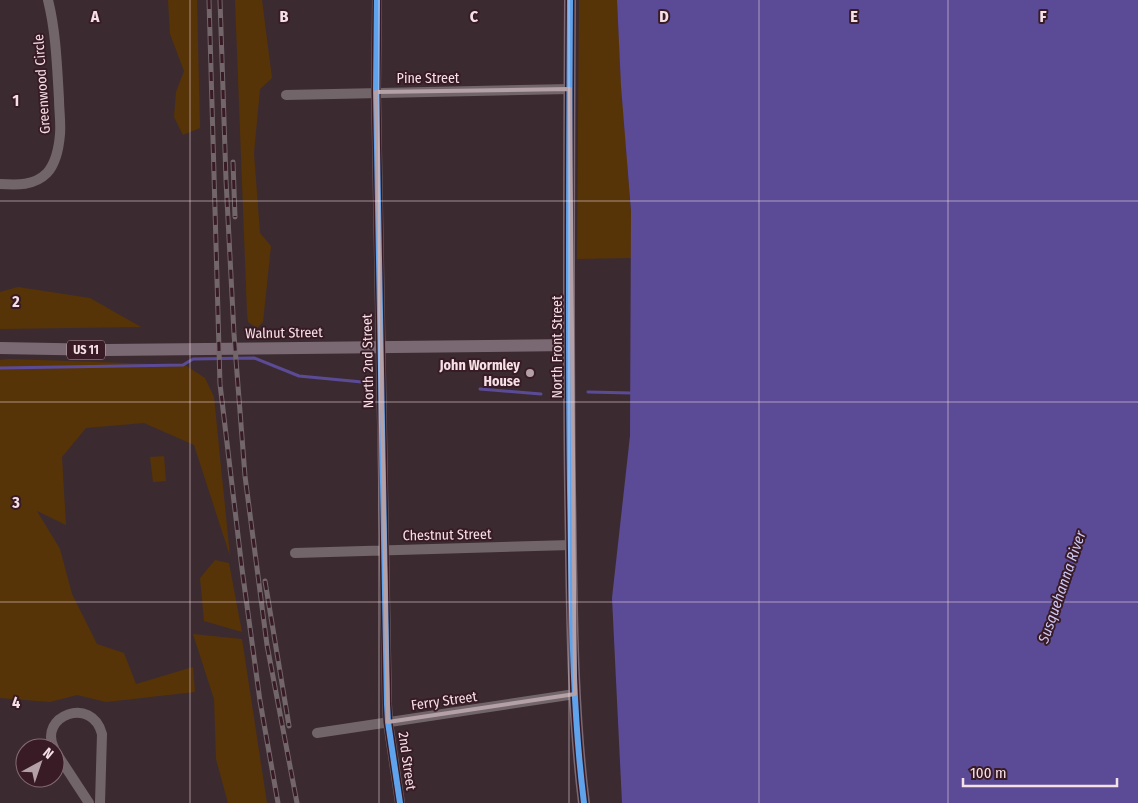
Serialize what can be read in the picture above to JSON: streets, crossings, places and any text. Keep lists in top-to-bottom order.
{
  "streets": {
    "main road": ["Walnut Street", "North Front Street", "US 11"],
    "street": [
      "Pine Street",
      "Greenwood Circle",
      "North 2nd Street",
      "Chestnut Street",
      "Ferry Street",
      "2nd Street"
    ]
  },
  "crossings": [
    ["Pine Street", "North Front Street"],
    ["Pine Street", "North 2nd Street"],
    ["Walnut Street", "North Front Street"],
    ["Walnut Street", "North 2nd Street"],
    ["North Front Street", "Chestnut Street"],
    ["North Front Street", "Ferry Street"],
    ["North 2nd Street", "Chestnut Street"],
    ["North 2nd Street", "Ferry Street"],
    ["North 2nd Street", "2nd Street"],
    ["Ferry Street", "2nd Street"]
  ],
  "water": ["Susquehanna River"],
  "places": ["John Wormley House"],
  "scale_bar": "100 m",
  "north": "top right",
  "grid": {
    "columns": [
      "A",
      "B",
      "C",
      "D",
      "E",
      "F"
    ],
    "rows": [
      "1",
      "2",
      "3",
      "4"
    ]
  }
}
